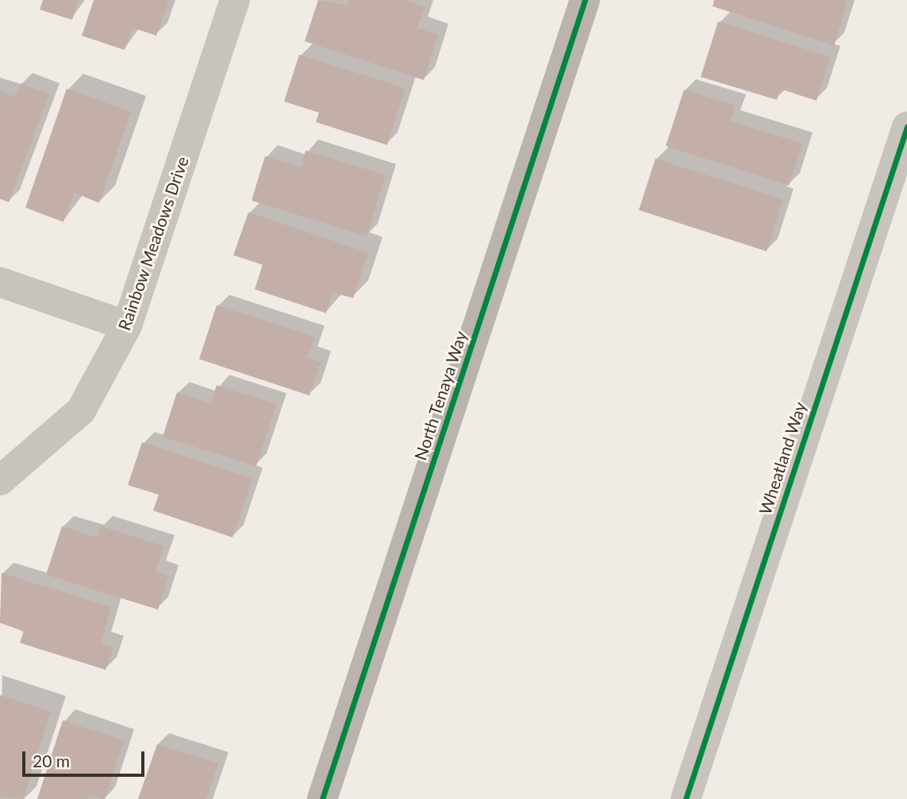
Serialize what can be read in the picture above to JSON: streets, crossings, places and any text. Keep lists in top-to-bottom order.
{
  "streets": {
    "main road": ["North Tenaya Way"],
    "street": ["Rainbow Meadows Drive", "Wheatland Way"]
  },
  "scale_bar": "20 m"
}
